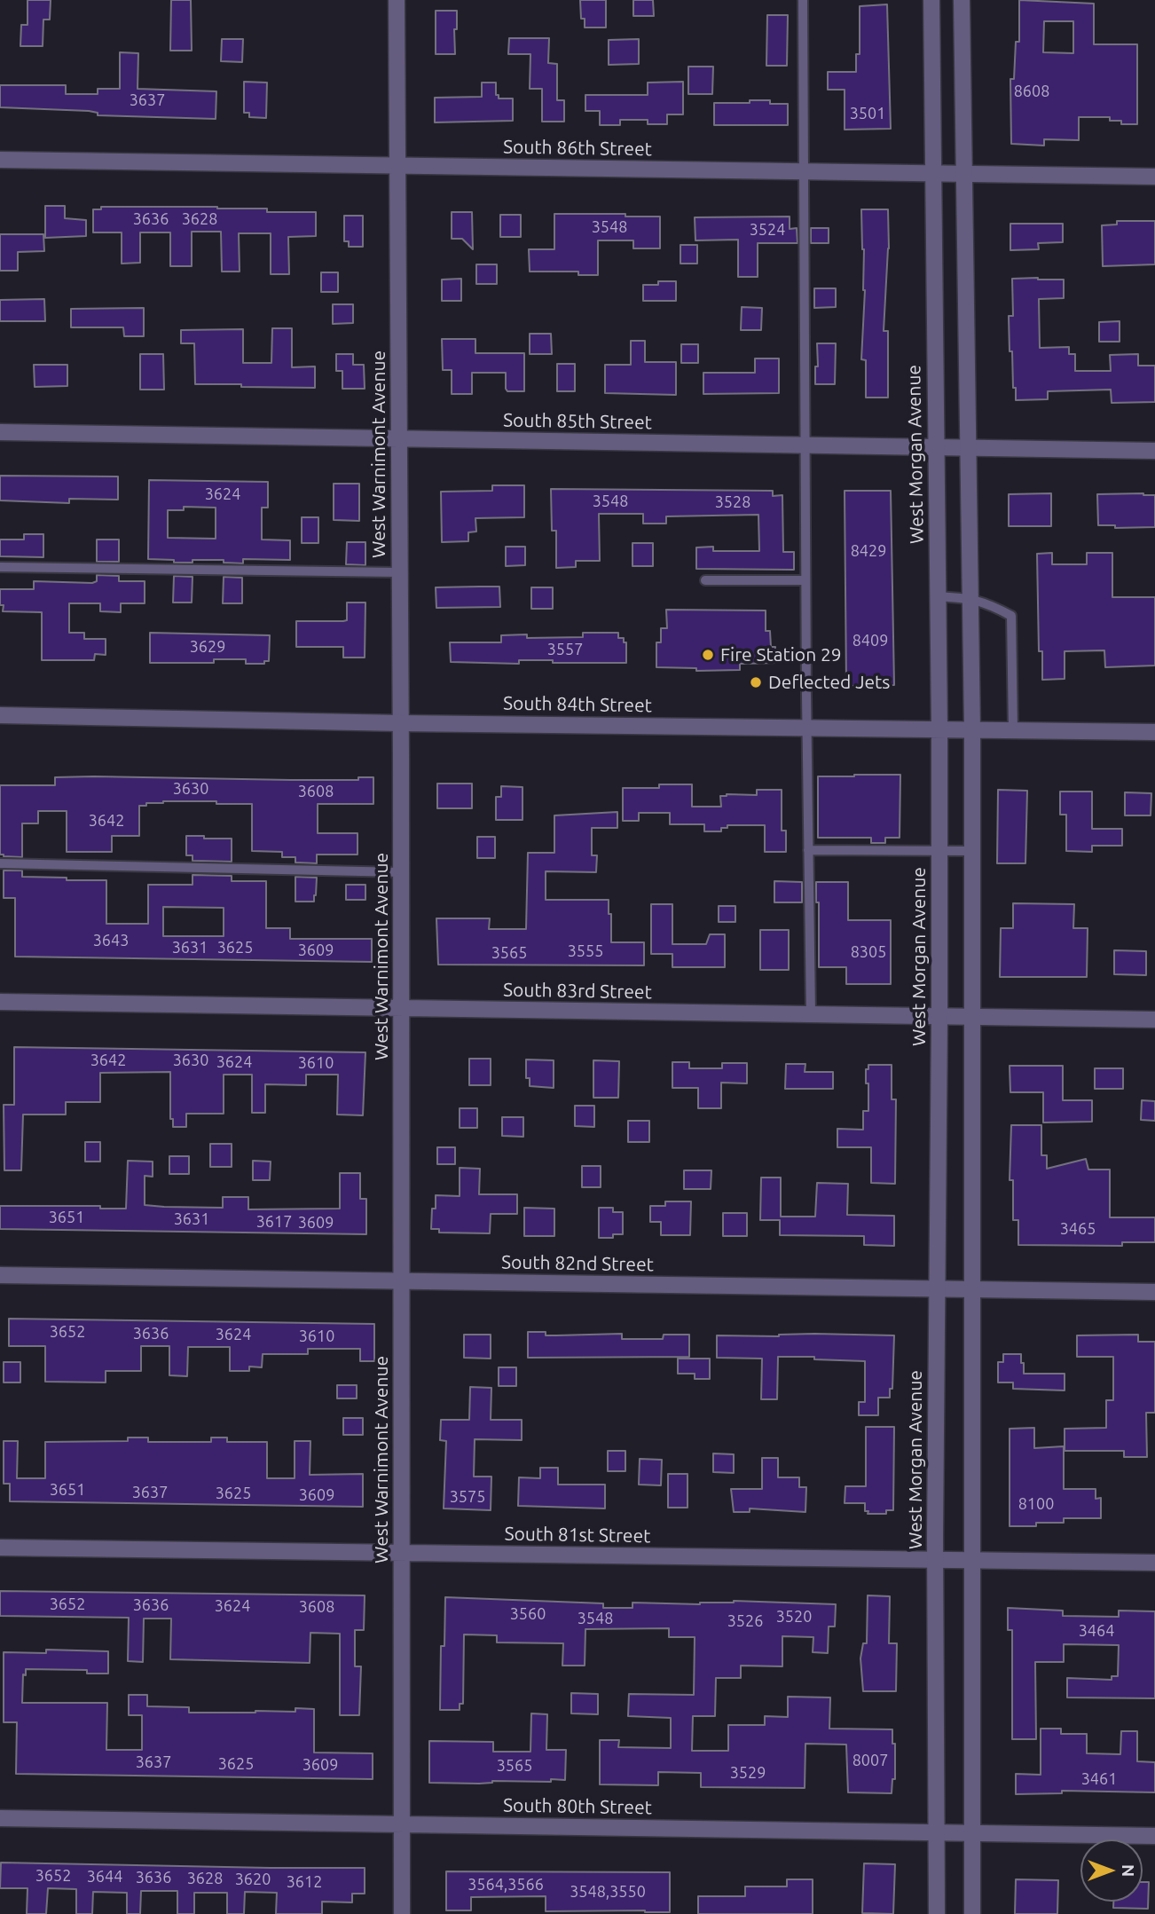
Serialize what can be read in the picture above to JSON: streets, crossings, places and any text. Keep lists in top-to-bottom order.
{
  "streets": {
    "street": [
      "South 86th Street",
      "South 85th Street",
      "West Warnimont Avenue",
      "West Morgan Avenue",
      "South 84th Street",
      "South 83rd Street",
      "South 82nd Street",
      "South 81st Street",
      "South 80th Street"
    ]
  },
  "crossings": [
    ["South 86th Street", "West Warnimont Avenue"],
    ["South 86th Street", "West Morgan Avenue"],
    ["South 85th Street", "West Warnimont Avenue"],
    ["South 85th Street", "West Morgan Avenue"],
    ["West Warnimont Avenue", "South 84th Street"],
    ["West Warnimont Avenue", "South 83rd Street"],
    ["West Warnimont Avenue", "South 82nd Street"],
    ["West Warnimont Avenue", "South 81st Street"],
    ["West Warnimont Avenue", "South 80th Street"],
    ["West Morgan Avenue", "South 84th Street"],
    ["West Morgan Avenue", "South 83rd Street"],
    ["West Morgan Avenue", "South 82nd Street"],
    ["West Morgan Avenue", "South 81st Street"],
    ["West Morgan Avenue", "South 80th Street"]
  ],
  "places": ["Fire Station 29", "Deflected Jets"],
  "house_numbers": [
    "8608",
    "3637",
    "3501",
    "3636",
    "3628",
    "3548",
    "3524",
    "3624",
    "3548",
    "3528",
    "8429",
    "8409",
    "3629",
    "3557",
    "3630",
    "3608",
    "3642",
    "3643",
    "3631",
    "3625",
    "3609",
    "3555",
    "8305",
    "3565",
    "3642",
    "3630",
    "3624",
    "3610",
    "3651",
    "3631",
    "3617",
    "3609",
    "3465",
    "3652",
    "3636",
    "3624",
    "3610",
    "3651",
    "3637",
    "3625",
    "3609",
    "3575",
    "8100",
    "3652",
    "3636",
    "3624",
    "3608",
    "3560",
    "3520",
    "3548",
    "3526",
    "3464",
    "8007",
    "3637",
    "3625",
    "3609",
    "3565",
    "3529",
    "3461",
    "3652",
    "3644",
    "3636",
    "3628",
    "3620",
    "3612",
    "3564,3566",
    "3548,3550"
  ],
  "north": "right"
}
